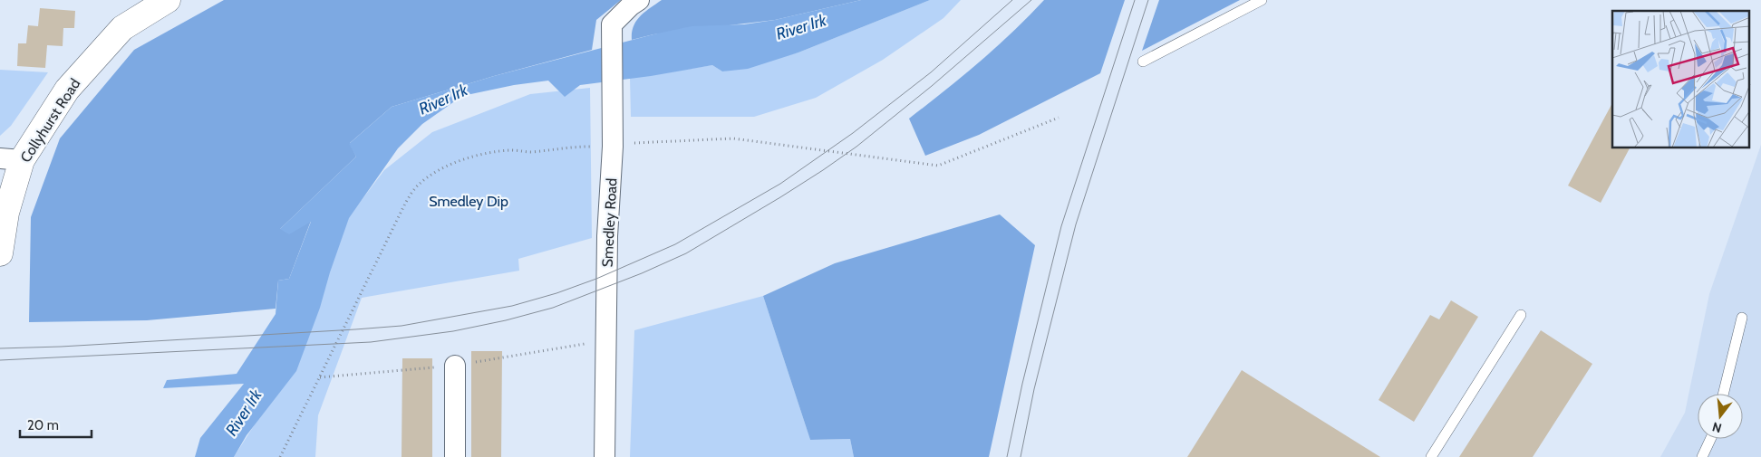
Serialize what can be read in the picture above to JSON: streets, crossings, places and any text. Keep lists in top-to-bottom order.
{
  "streets": {
    "street": ["Collyhurst Road", "Smedley Road"]
  },
  "water": ["River Irk"],
  "parks": ["Smedley Dip"],
  "scale_bar": "20 m",
  "north": "bottom"
}
